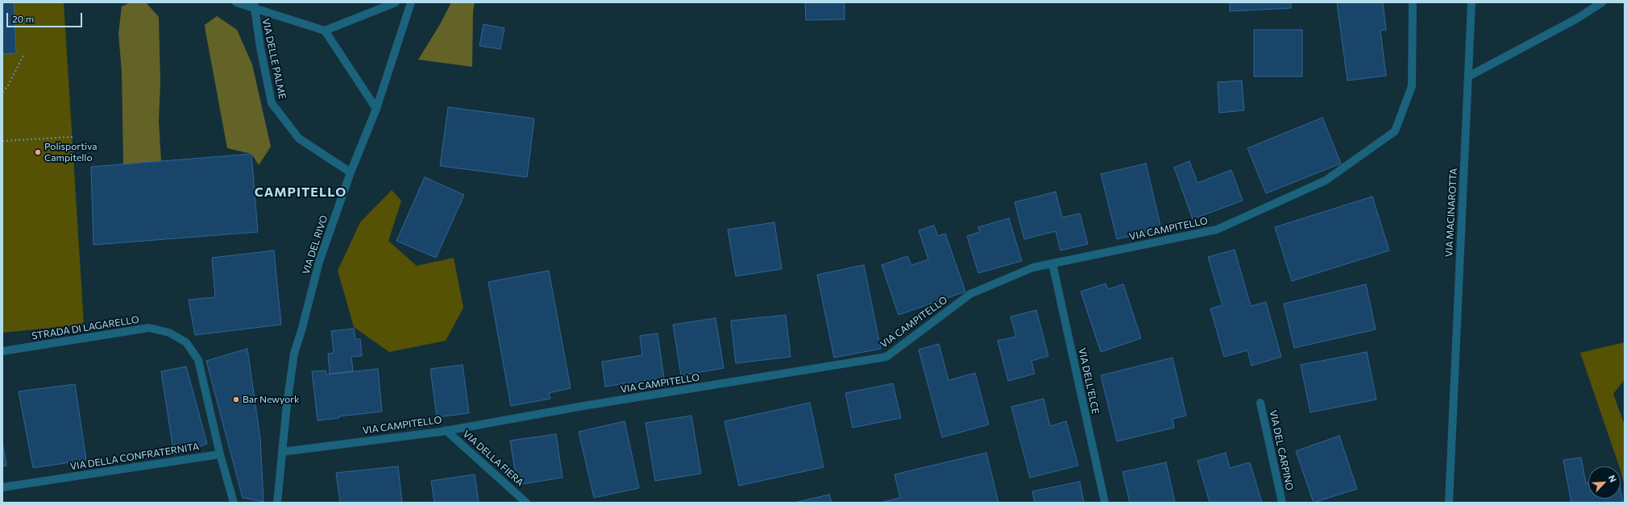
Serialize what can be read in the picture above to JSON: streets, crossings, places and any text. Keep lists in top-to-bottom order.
{
  "streets": {
    "street": [
      "VIA DELLE PALME",
      "VIA MACINAROTTA",
      "VIA CAMPITELLO",
      "VIA DEL RIVO",
      "STRADA DI LAGARELLO",
      "VIA DELL'ELCE",
      "VIA DEL CARPINO",
      "VIA DELLA CONFRATERNITA",
      "VIA DELLA FIERA"
    ]
  },
  "crossings": [
    ["VIA DELLE PALME", "VIA DEL RIVO"],
    ["VIA CAMPITELLO", "VIA DEL RIVO"],
    ["VIA CAMPITELLO", "VIA DELL'ELCE"],
    ["VIA CAMPITELLO", "VIA DELLA FIERA"],
    ["STRADA DI LAGARELLO", "VIA DELLA CONFRATERNITA"]
  ],
  "districts": ["CAMPITELLO"],
  "places": ["Polisportiva Campitello", "Bar Newyork"],
  "scale_bar": "20 m",
  "north": "top right"
}
